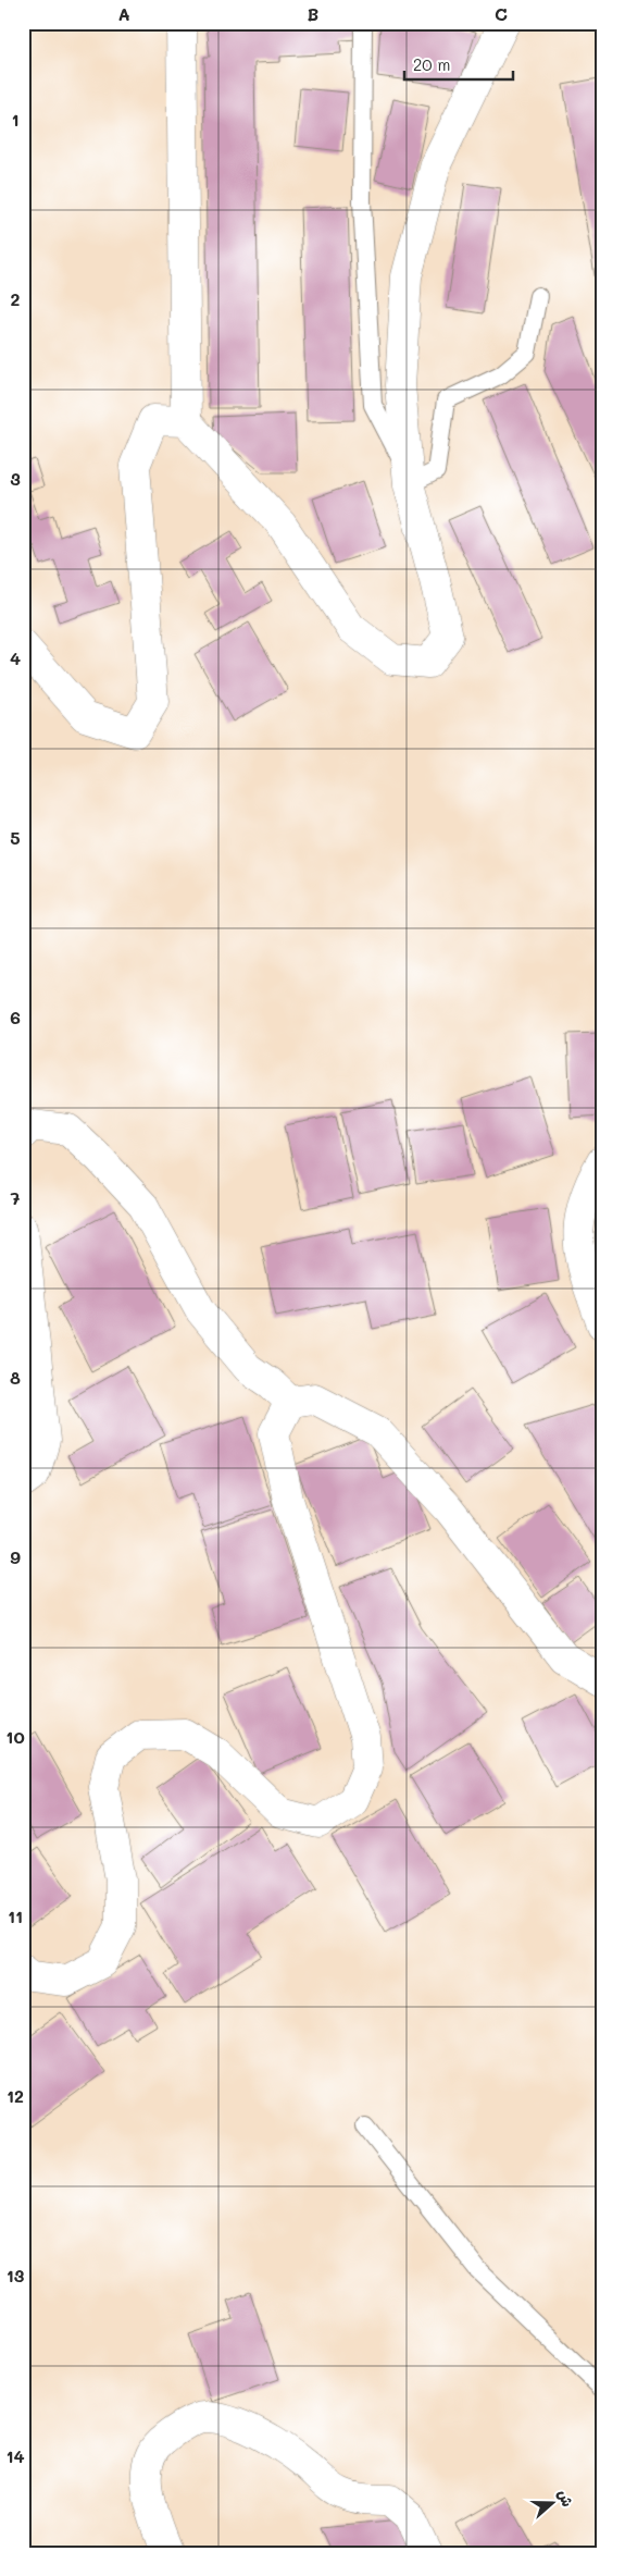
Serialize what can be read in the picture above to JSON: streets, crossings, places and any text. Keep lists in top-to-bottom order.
{
  "scale_bar": "20 m",
  "north": "right",
  "grid": {
    "columns": ["A", "B", "C"],
    "rows": [
      "1",
      "2",
      "3",
      "4",
      "5",
      "6",
      "7",
      "8",
      "9",
      "10",
      "11",
      "12",
      "13",
      "14"
    ]
  }
}
